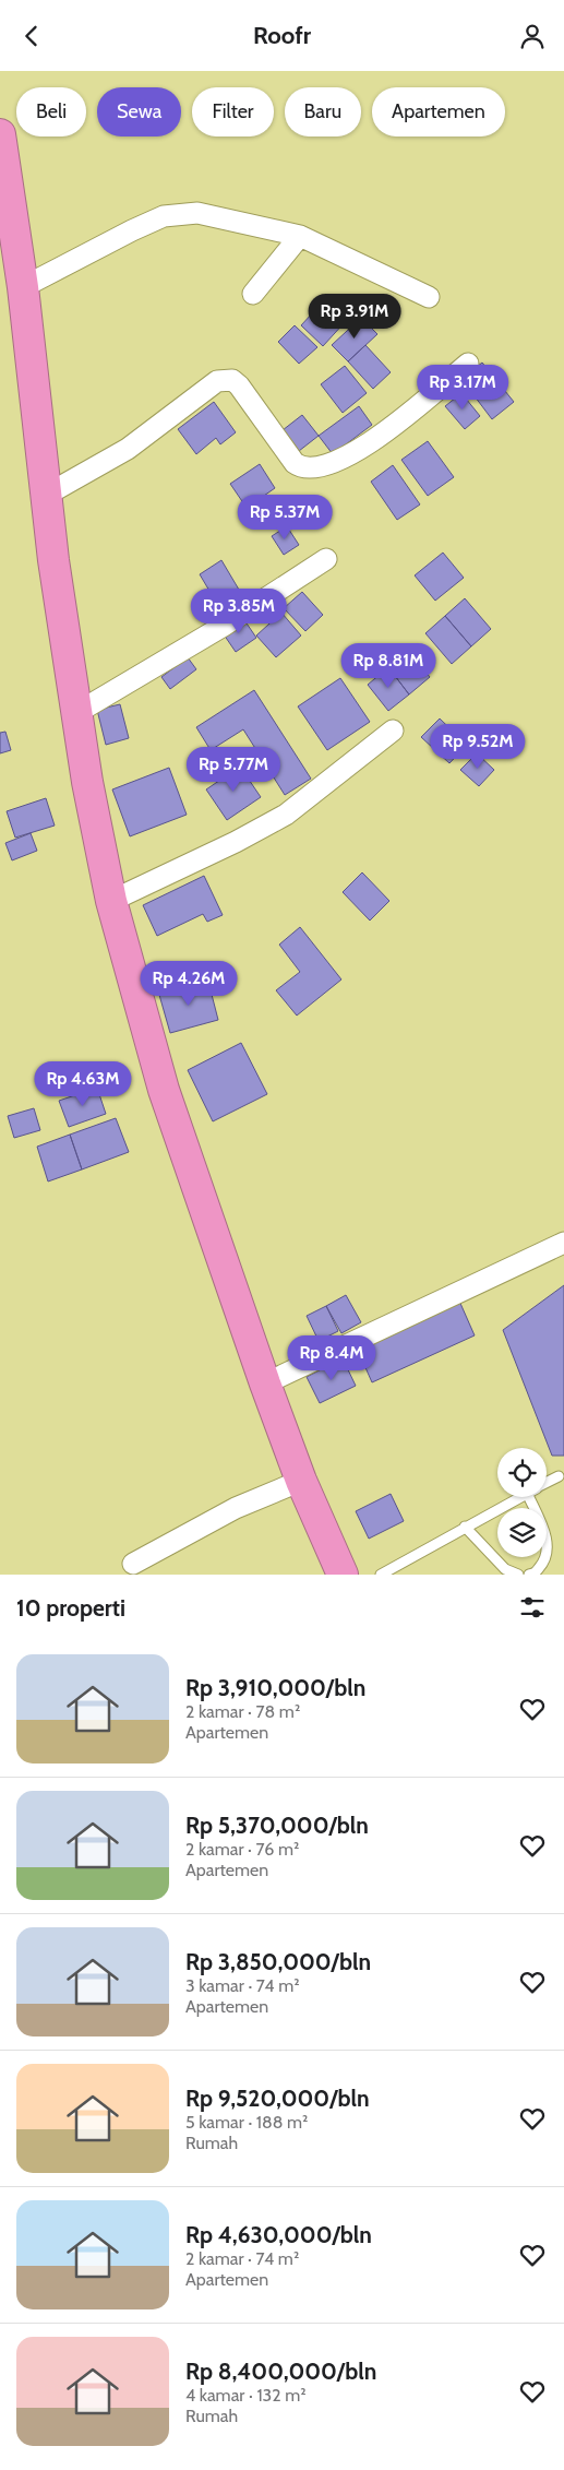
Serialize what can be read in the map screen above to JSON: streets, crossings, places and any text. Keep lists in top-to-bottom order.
{
  "page": {
    "header": "Roofr",
    "chip": [
      "Beli",
      "Sewa",
      "Filter",
      "Baru",
      "Apartemen"
    ],
    "price": [
      "Rp 3.91M",
      "Rp 3.17M",
      "Rp 5.37M",
      "Rp 3.85M",
      "Rp 8.81M",
      "Rp 9.52M",
      "Rp 5.77M",
      "Rp 4.26M",
      "Rp 4.63M",
      "Rp 8.4M"
    ],
    "heading": "10 properti",
    "list": [
      {
        "name": "Rp 3,910,000/bln",
        "note": "2 kamar · 78 m² · Apartemen"
      },
      {
        "name": "Rp 5,370,000/bln",
        "note": "2 kamar · 76 m² · Apartemen"
      },
      {
        "name": "Rp 3,850,000/bln",
        "note": "3 kamar · 74 m² · Apartemen"
      },
      {
        "name": "Rp 9,520,000/bln",
        "note": "5 kamar · 188 m² · Rumah"
      },
      {
        "name": "Rp 4,630,000/bln",
        "note": "2 kamar · 74 m² · Apartemen"
      },
      {
        "name": "Rp 8,400,000/bln",
        "note": "4 kamar · 132 m² · Rumah"
      }
    ]
  }
}
